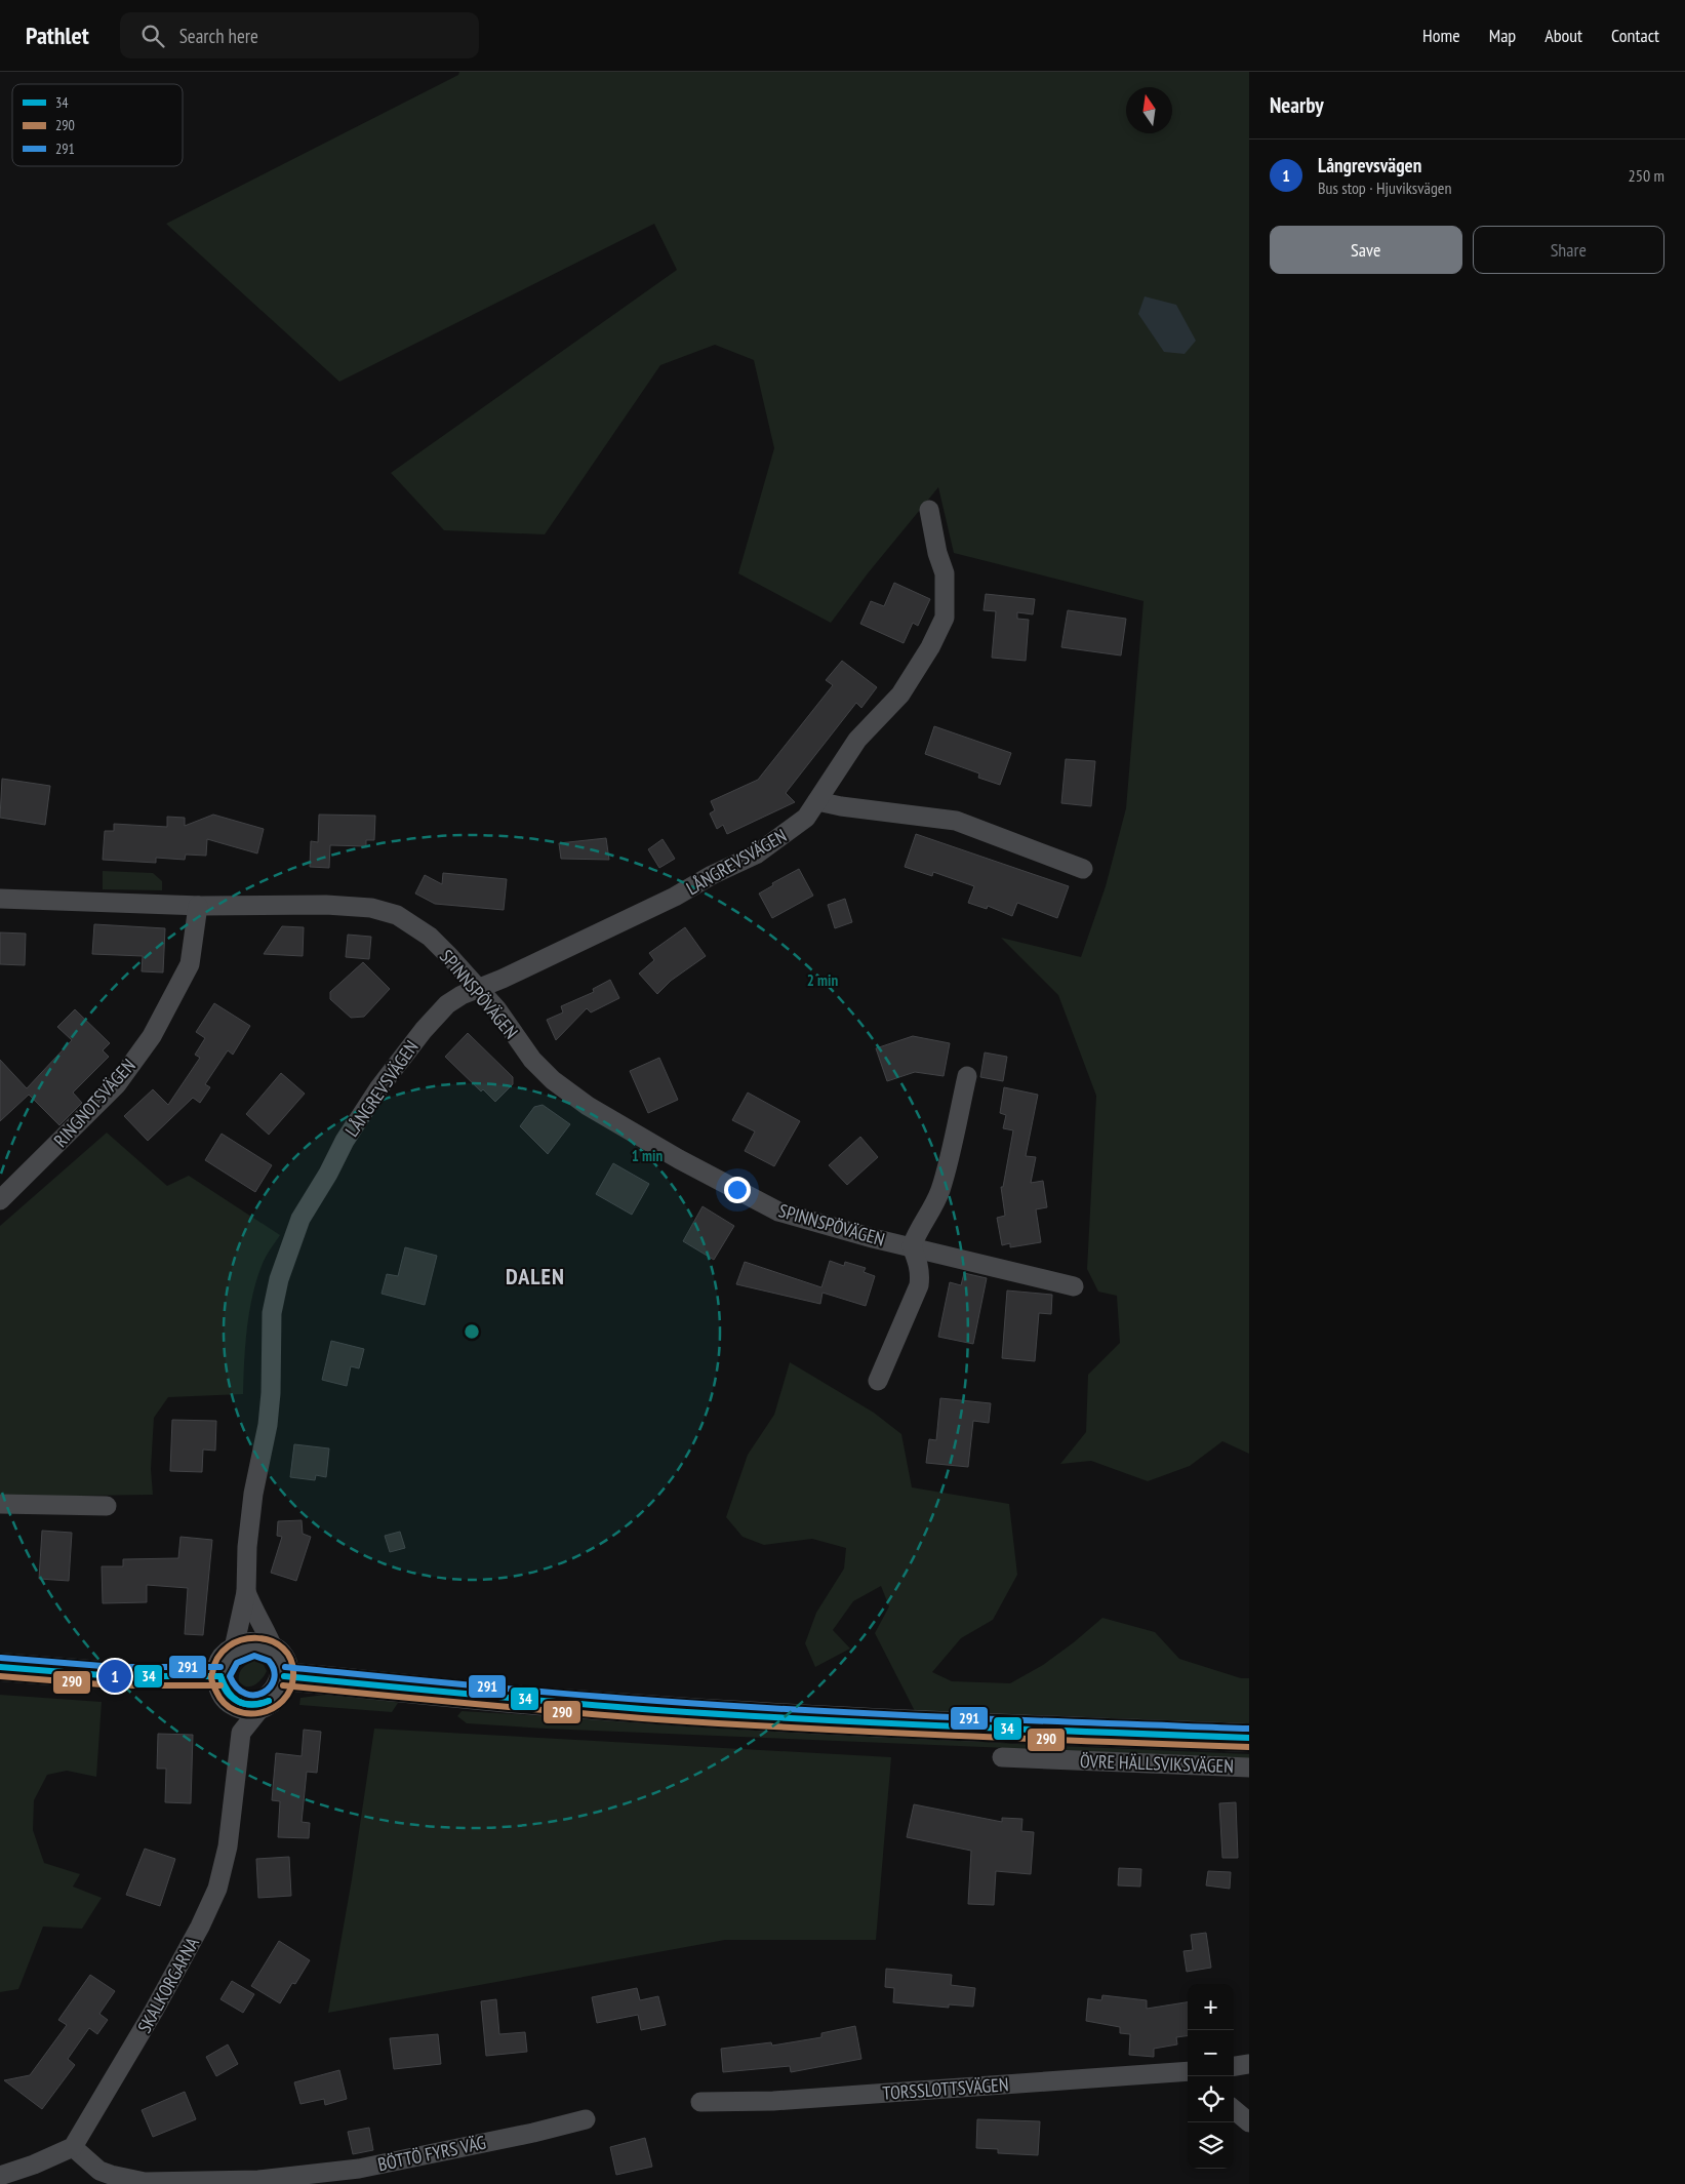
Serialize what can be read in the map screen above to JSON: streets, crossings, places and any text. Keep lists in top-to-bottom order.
{
  "streets": {
    "street": [
      "LÅNGREVSVÄGEN",
      "SPINNSPÖVÄGEN",
      "RINGNOTSVÄGEN",
      "ÖVRE HÄLLSVIKSVÄGEN",
      "SKALKORGARNA",
      "TORSSLOTTSVÄGEN",
      "BÖTTÖ FYRS VÄG"
    ]
  },
  "crossings": [
    ["LÅNGREVSVÄGEN", "SPINNSPÖVÄGEN"],
    ["LÅNGREVSVÄGEN", "SKALKORGARNA"],
    ["SPINNSPÖVÄGEN", "RINGNOTSVÄGEN"],
    ["SKALKORGARNA", "BÖTTÖ FYRS VÄG"]
  ],
  "districts": ["DALEN"],
  "lines": ["transit line 290", "transit line 291", "transit line 34"],
  "legend": ["34", "290", "291"],
  "north": "top",
  "page": {
    "header": "Pathlet",
    "search": "Search here",
    "nav": [
      "Home",
      "Map",
      "About",
      "Contact"
    ],
    "heading": "Nearby",
    "list": [
      {
        "mark": "1",
        "name": "Långrevsvägen",
        "note": "Bus stop · Hjuviksvägen",
        "value": "250 m"
      }
    ],
    "buttons": ["Save", "Share"],
    "pins": "1",
    "map_buttons": ["+", "−"]
  },
  "rings": ["2 min", "1 min"]
}
